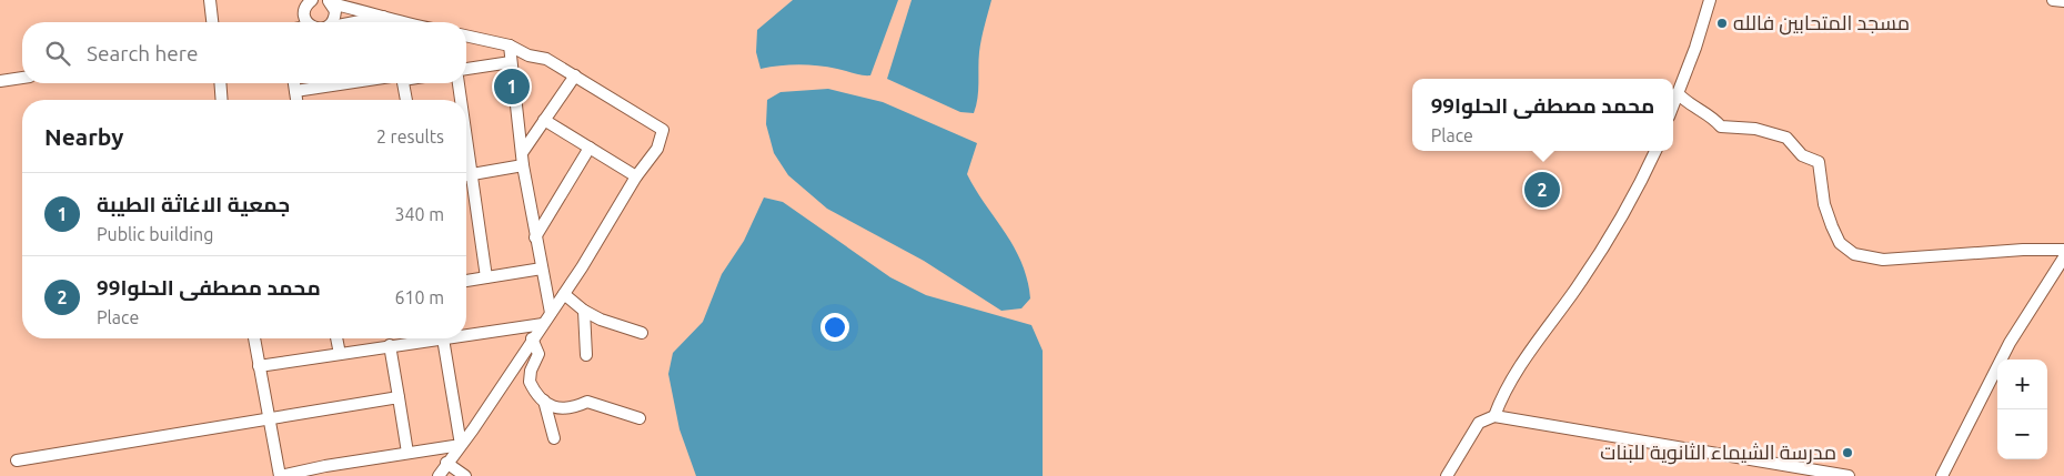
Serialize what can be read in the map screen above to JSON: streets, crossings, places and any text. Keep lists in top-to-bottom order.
{
  "places": ["مسجد المتحابين فالله", "مدرسة الشيماء الثانوية للبنات"],
  "page": {
    "search": "Search here",
    "pins": ["1", "2"],
    "popup": ["محمد مصطفى الحلوا99", "Place"],
    "heading": ["Nearby", "2 results"],
    "list": [
      {
        "mark": "1",
        "name": "جمعية الاغاثة الطيبة",
        "note": "Public building",
        "value": "340 m"
      },
      {
        "mark": "2",
        "name": "محمد مصطفى الحلوا99",
        "note": "Place",
        "value": "610 m"
      }
    ],
    "map_buttons": ["+", "−"]
  }
}
